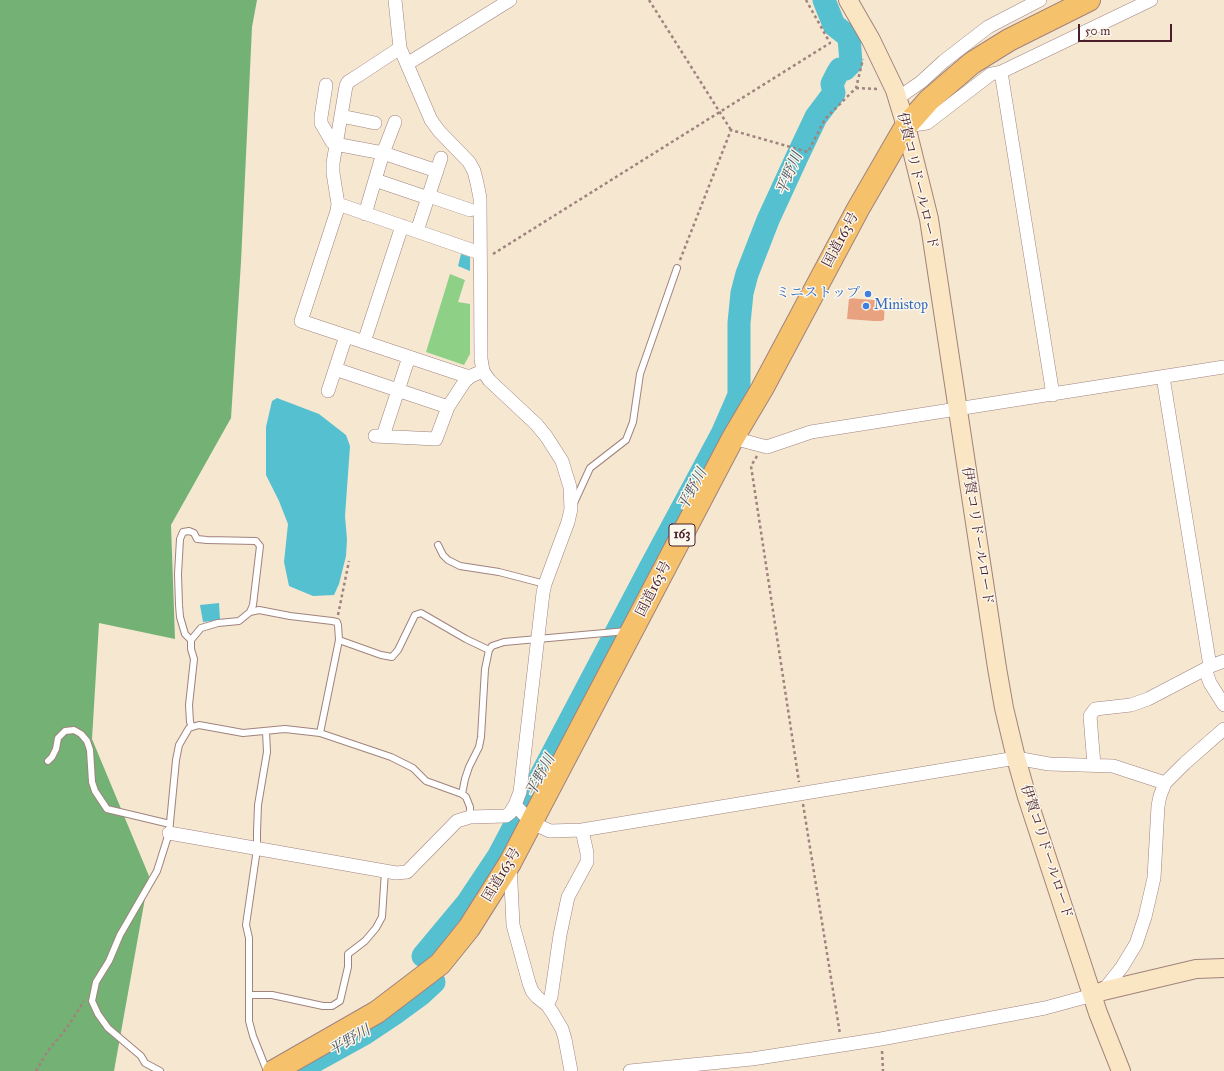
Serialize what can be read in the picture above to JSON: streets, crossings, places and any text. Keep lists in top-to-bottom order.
{
  "streets": {
    "highway": ["国道163号", "163"],
    "street": ["伊賀コリドールロード"]
  },
  "crossings": [
    ["伊賀コリドールロード", "国道163号"]
  ],
  "water": ["平野川"],
  "places": ["ミニストップ", "Ministop"],
  "scale_bar": "50 m"
}
